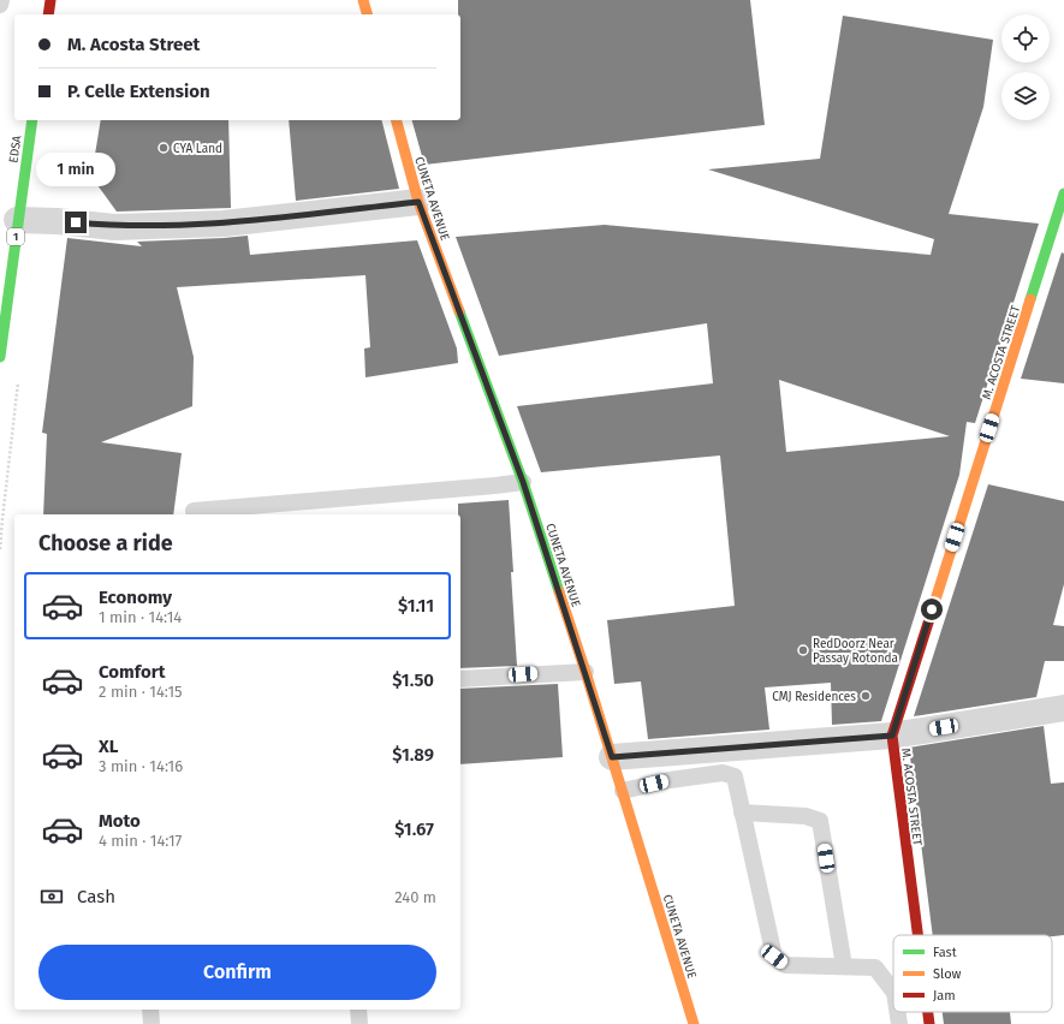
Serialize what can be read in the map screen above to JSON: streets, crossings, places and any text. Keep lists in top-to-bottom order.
{
  "streets": {
    "main road": [
      "EDSA",
      "CUNETA AVENUE",
      "1",
      "M. ACOSTA STREET"
    ]
  },
  "places": ["CYA Land", "RedDoorz Near Passay Rotonda", "CMJ Residences"],
  "legend": ["Fast", "Slow", "Jam"],
  "page": {
    "banner": ["M. Acosta Street", "P. Celle Extension"],
    "bubble": "1 min",
    "heading": "Choose a ride",
    "list": [
      {
        "name": "Economy",
        "note": "1 min · 14:14",
        "value": "$1.11"
      },
      {
        "name": "Comfort",
        "note": "2 min · 14:15",
        "value": "$1.50"
      },
      {
        "name": "XL",
        "note": "3 min · 14:16",
        "value": "$1.89"
      },
      {
        "name": "Moto",
        "note": "4 min · 14:17",
        "value": "$1.67"
      }
    ],
    "pay": ["Cash", "240 m"],
    "buttons": "Confirm"
  }
}
